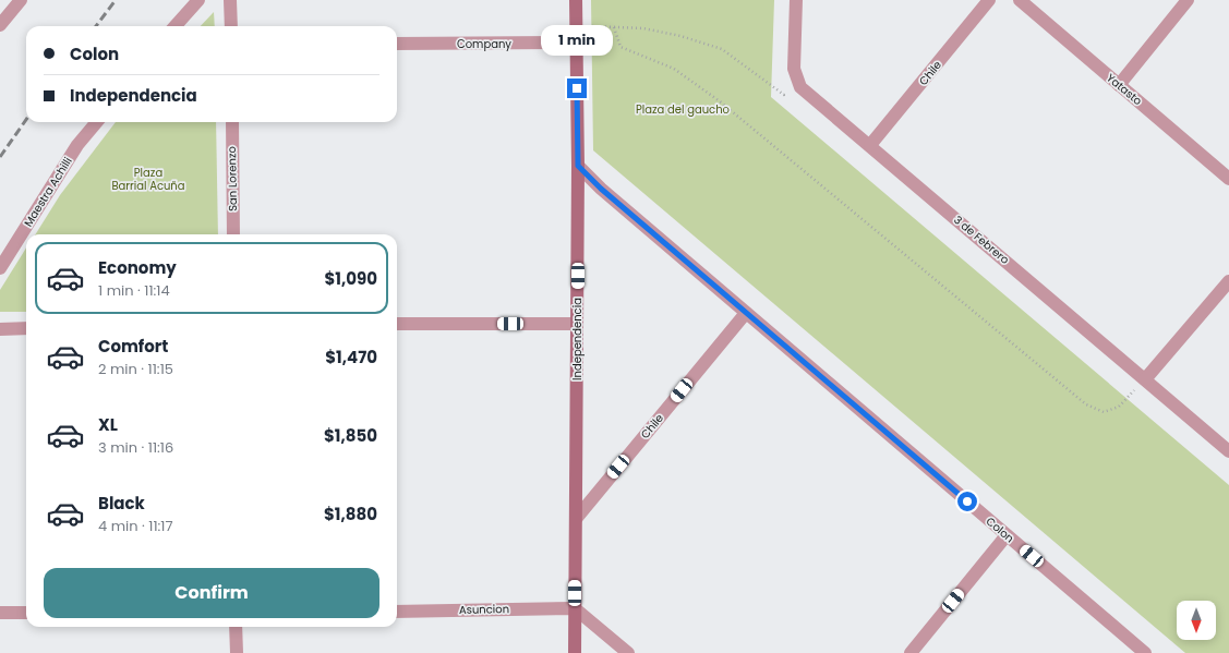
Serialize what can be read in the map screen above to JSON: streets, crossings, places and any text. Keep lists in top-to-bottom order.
{
  "streets": {
    "main road": ["Independencia"],
    "street": [
      "Company",
      "Chile",
      "Yatasto",
      "San Lorenzo",
      "Maestra Achilli",
      "3 de Febrero",
      "Colon",
      "Asuncion"
    ]
  },
  "crossings": [
    ["Company", "Independencia"],
    ["Chile", "3 de Febrero"],
    ["Chile", "Independencia"],
    ["Chile", "Colon"],
    ["Independencia", "Colon"],
    ["Independencia", "Asuncion"]
  ],
  "parks": ["Plaza del gaucho", "Plaza Barrial Acuña"],
  "north": "bottom",
  "page": {
    "bubble": "1 min",
    "banner": ["Colon", "Independencia"],
    "list": [
      {
        "name": "Economy",
        "note": "1 min · 11:14",
        "value": "$1,090"
      },
      {
        "name": "Comfort",
        "note": "2 min · 11:15",
        "value": "$1,470"
      },
      {
        "name": "XL",
        "note": "3 min · 11:16",
        "value": "$1,850"
      },
      {
        "name": "Black",
        "note": "4 min · 11:17",
        "value": "$1,880"
      }
    ],
    "buttons": "Confirm"
  }
}
